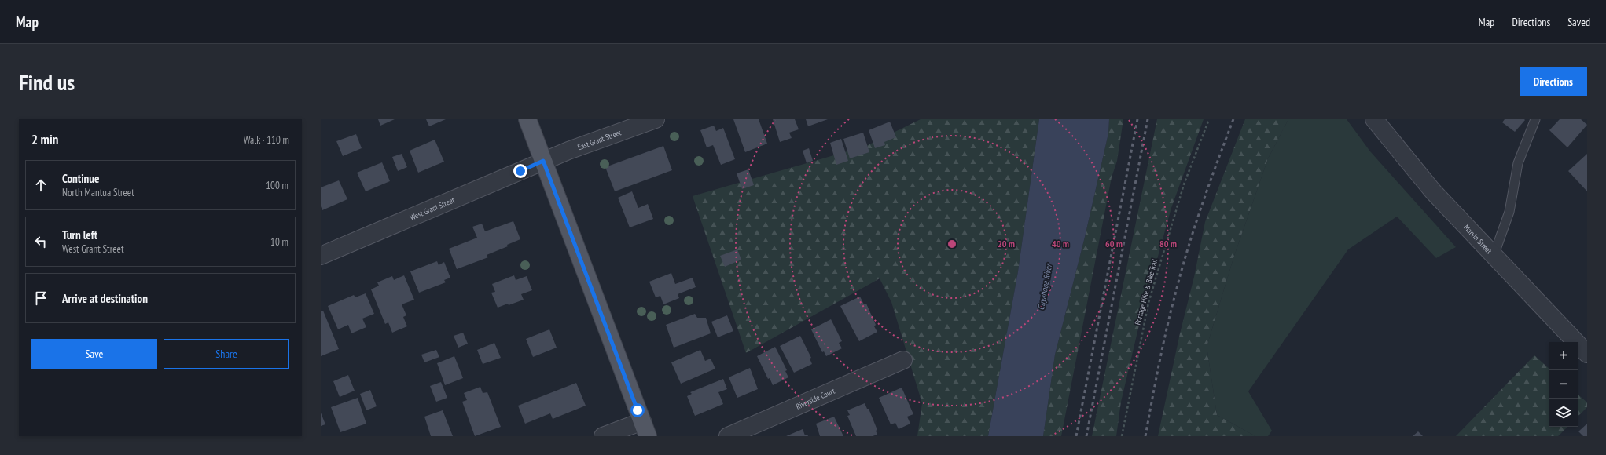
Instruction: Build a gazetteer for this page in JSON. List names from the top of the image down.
{
  "streets": {
    "street": [
      "East Grant Street",
      "West Grant Street",
      "Marvin Street",
      "Riverside Court"
    ],
    "path": ["Portage Hike & Bike Trail"]
  },
  "crossings": [
    ["East Grant Street", "West Grant Street"]
  ],
  "water": ["Cuyahoga River"],
  "page": {
    "header": "Map",
    "nav": ["Map", "Directions", "Saved"],
    "buttons": [
      "Directions",
      ["Save", "Share"]
    ],
    "title": "Find us",
    "heading": ["2 min", "Walk · 110 m"],
    "list": [
      ["Continue", "North Mantua Street", "100 m"],
      ["Turn left", "West Grant Street", "10 m"],
      "Arrive at destination"
    ],
    "map_buttons": ["+", "−"]
  },
  "rings": [
    "20 m",
    "40 m",
    "60 m",
    "80 m"
  ]
}
